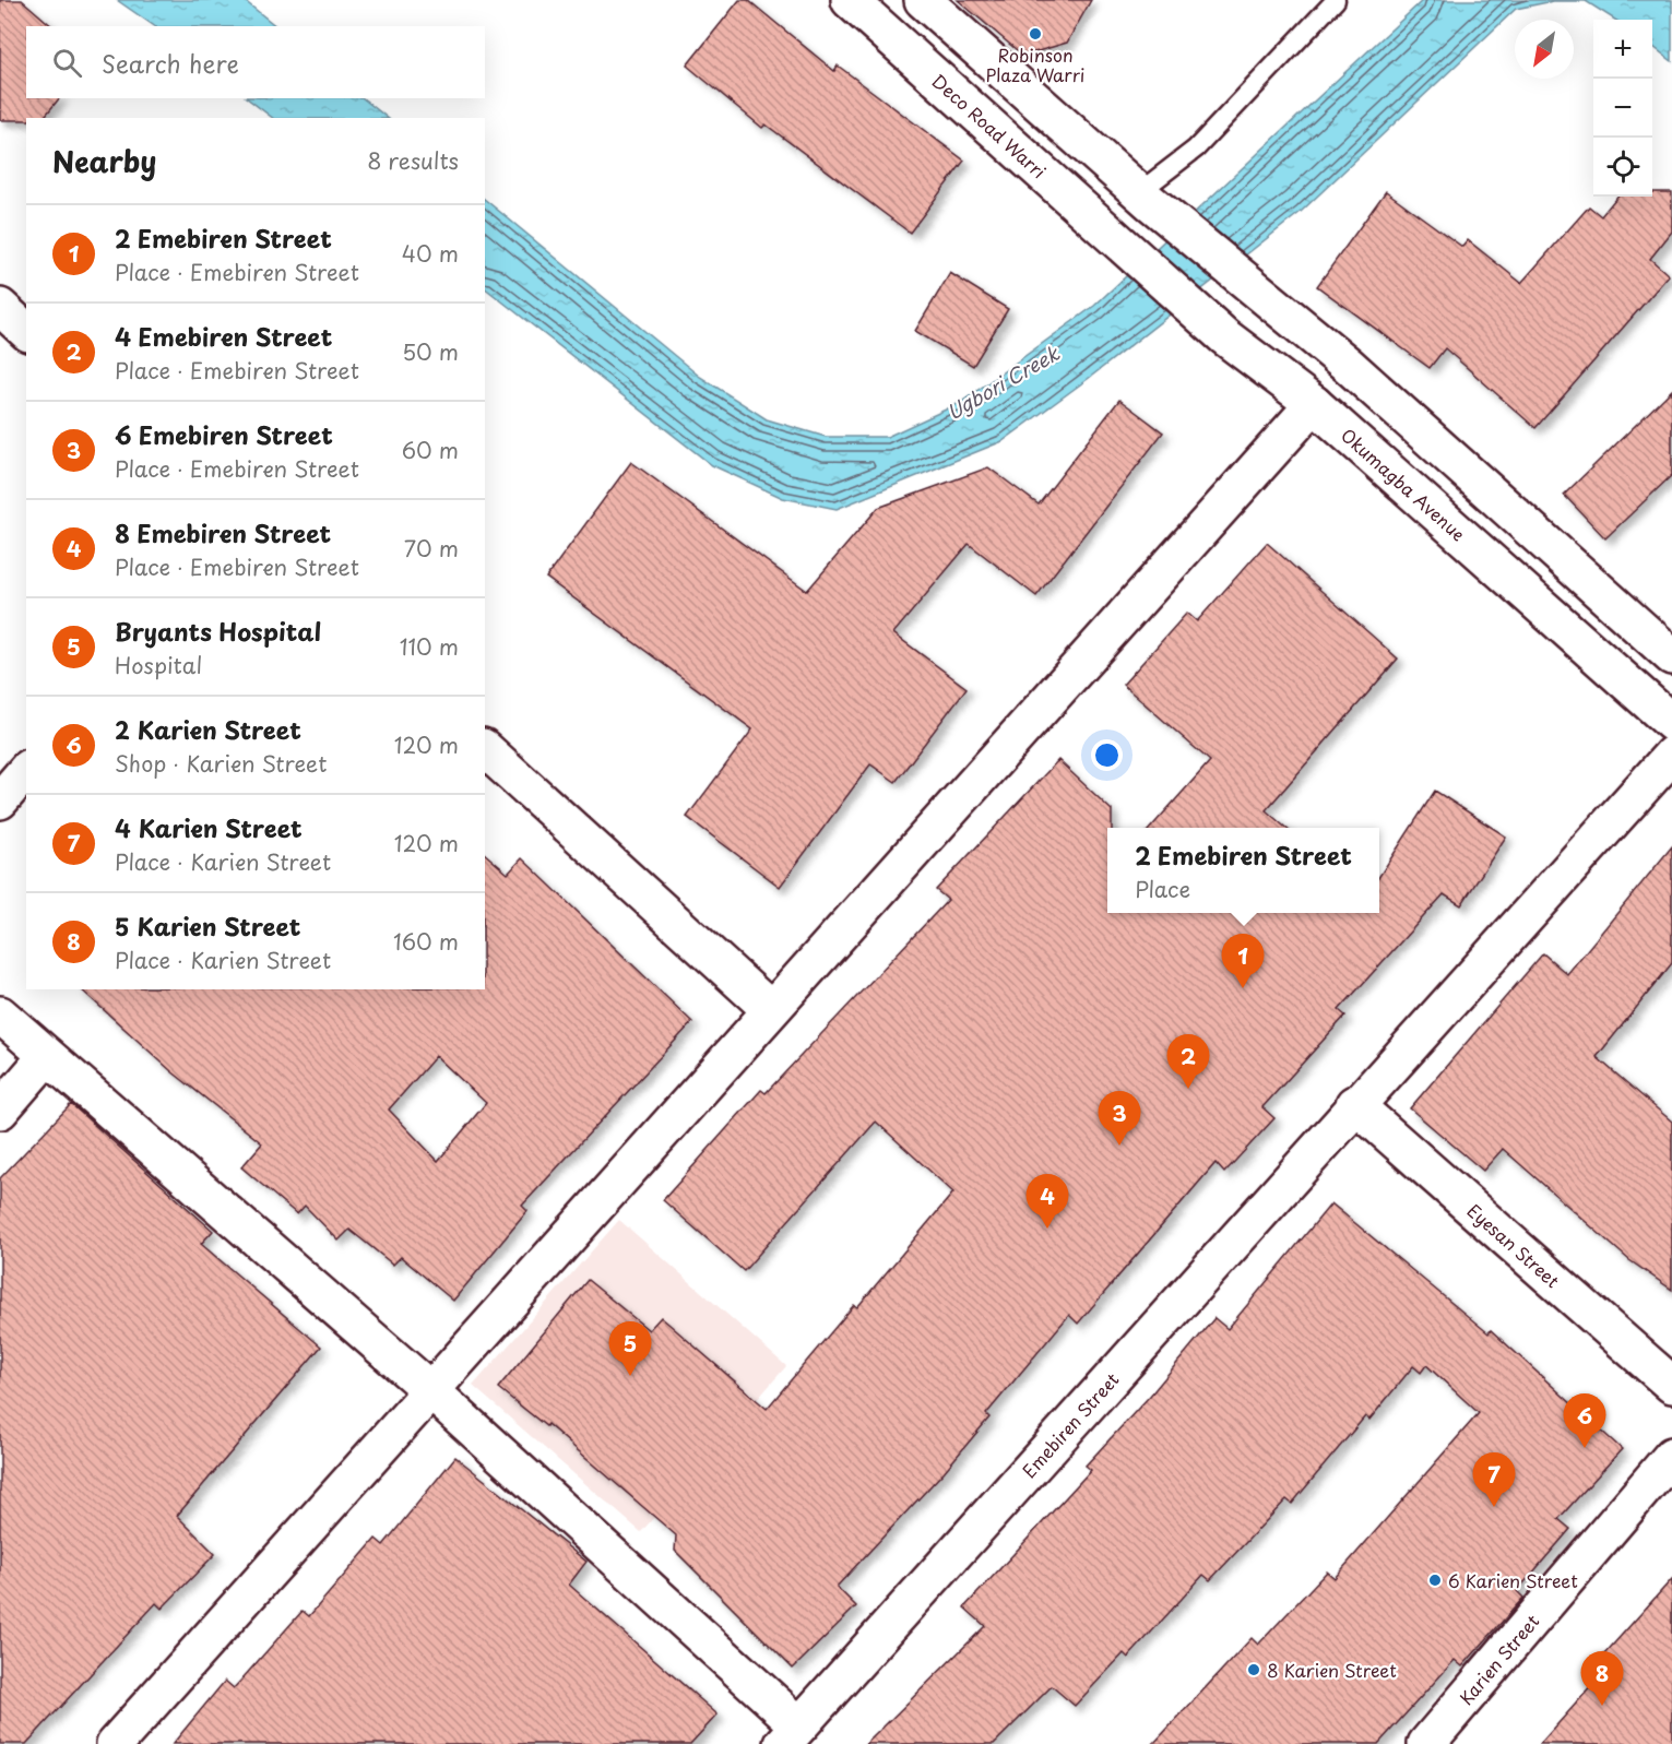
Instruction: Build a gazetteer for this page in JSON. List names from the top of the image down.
{
  "streets": {
    "street": [
      "Deco Road Warri",
      "Okumagba Avenue",
      "Eyesan Street",
      "Emebiren Street",
      "Karien Street"
    ]
  },
  "crossings": [
    ["Deco Road Warri", "Okumagba Avenue"],
    ["Eyesan Street", "Emebiren Street"]
  ],
  "water": ["Ugbori Creek"],
  "places": ["Robinson Plaza Warri", "6 Karien Street", "8 Karien Street"],
  "north": "bottom left",
  "page": {
    "map_buttons": ["+", "−"],
    "search": "Search here",
    "heading": ["Nearby", "8 results"],
    "list": [
      {
        "mark": "1",
        "name": "2 Emebiren Street",
        "note": "Place · Emebiren Street",
        "value": "40 m"
      },
      {
        "mark": "2",
        "name": "4 Emebiren Street",
        "note": "Place · Emebiren Street",
        "value": "50 m"
      },
      {
        "mark": "3",
        "name": "6 Emebiren Street",
        "note": "Place · Emebiren Street",
        "value": "60 m"
      },
      {
        "mark": "4",
        "name": "8 Emebiren Street",
        "note": "Place · Emebiren Street",
        "value": "70 m"
      },
      {
        "mark": "5",
        "name": "Bryants Hospital",
        "note": "Hospital",
        "value": "110 m"
      },
      {
        "mark": "6",
        "name": "2 Karien Street",
        "note": "Shop · Karien Street",
        "value": "120 m"
      },
      {
        "mark": "7",
        "name": "4 Karien Street",
        "note": "Place · Karien Street",
        "value": "120 m"
      },
      {
        "mark": "8",
        "name": "5 Karien Street",
        "note": "Place · Karien Street",
        "value": "160 m"
      }
    ],
    "popup": ["2 Emebiren Street", "Place"],
    "pins": [
      "1",
      "2",
      "3",
      "4",
      "5",
      "6",
      "7",
      "8"
    ]
  }
}
